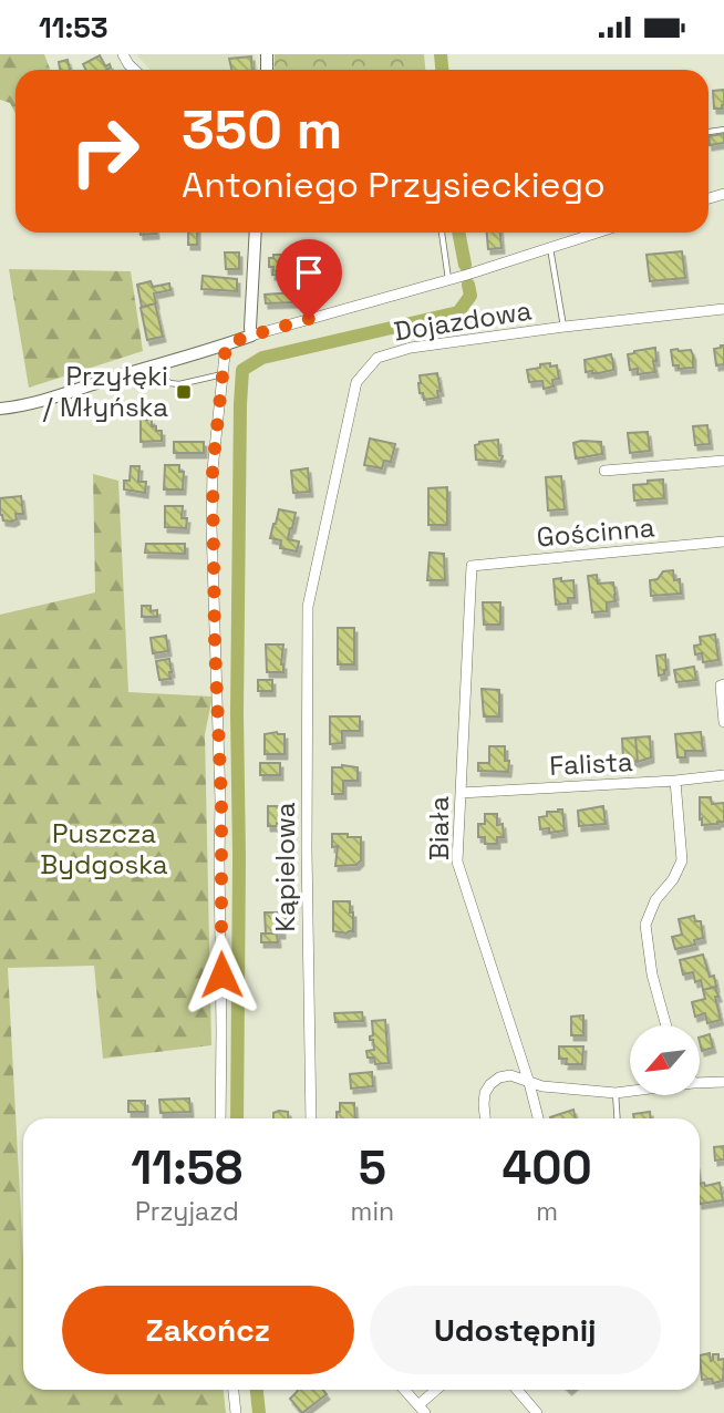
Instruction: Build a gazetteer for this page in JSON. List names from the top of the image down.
{
  "streets": {
    "street": [
      "Dojazdowa",
      "Gościnna",
      "Falista",
      "Biała",
      "Kąpielowa"
    ]
  },
  "crossings": [
    ["Dojazdowa", "Kąpielowa"],
    ["Gościnna", "Biała"],
    ["Falista", "Biała"]
  ],
  "parks": ["Puszcza Bydgoska"],
  "places": {
    "transit": ["Przyłęki / Młyńska"]
  },
  "north": "bottom left",
  "page": {
    "status": "11:53",
    "turn": ["350 m", "Antoniego Przysieckiego"],
    "eta": [
      "11:58",
      "Przyjazd",
      "5",
      "min",
      "400",
      "m"
    ],
    "buttons": ["Zakończ", "Udostępnij"]
  }
}
